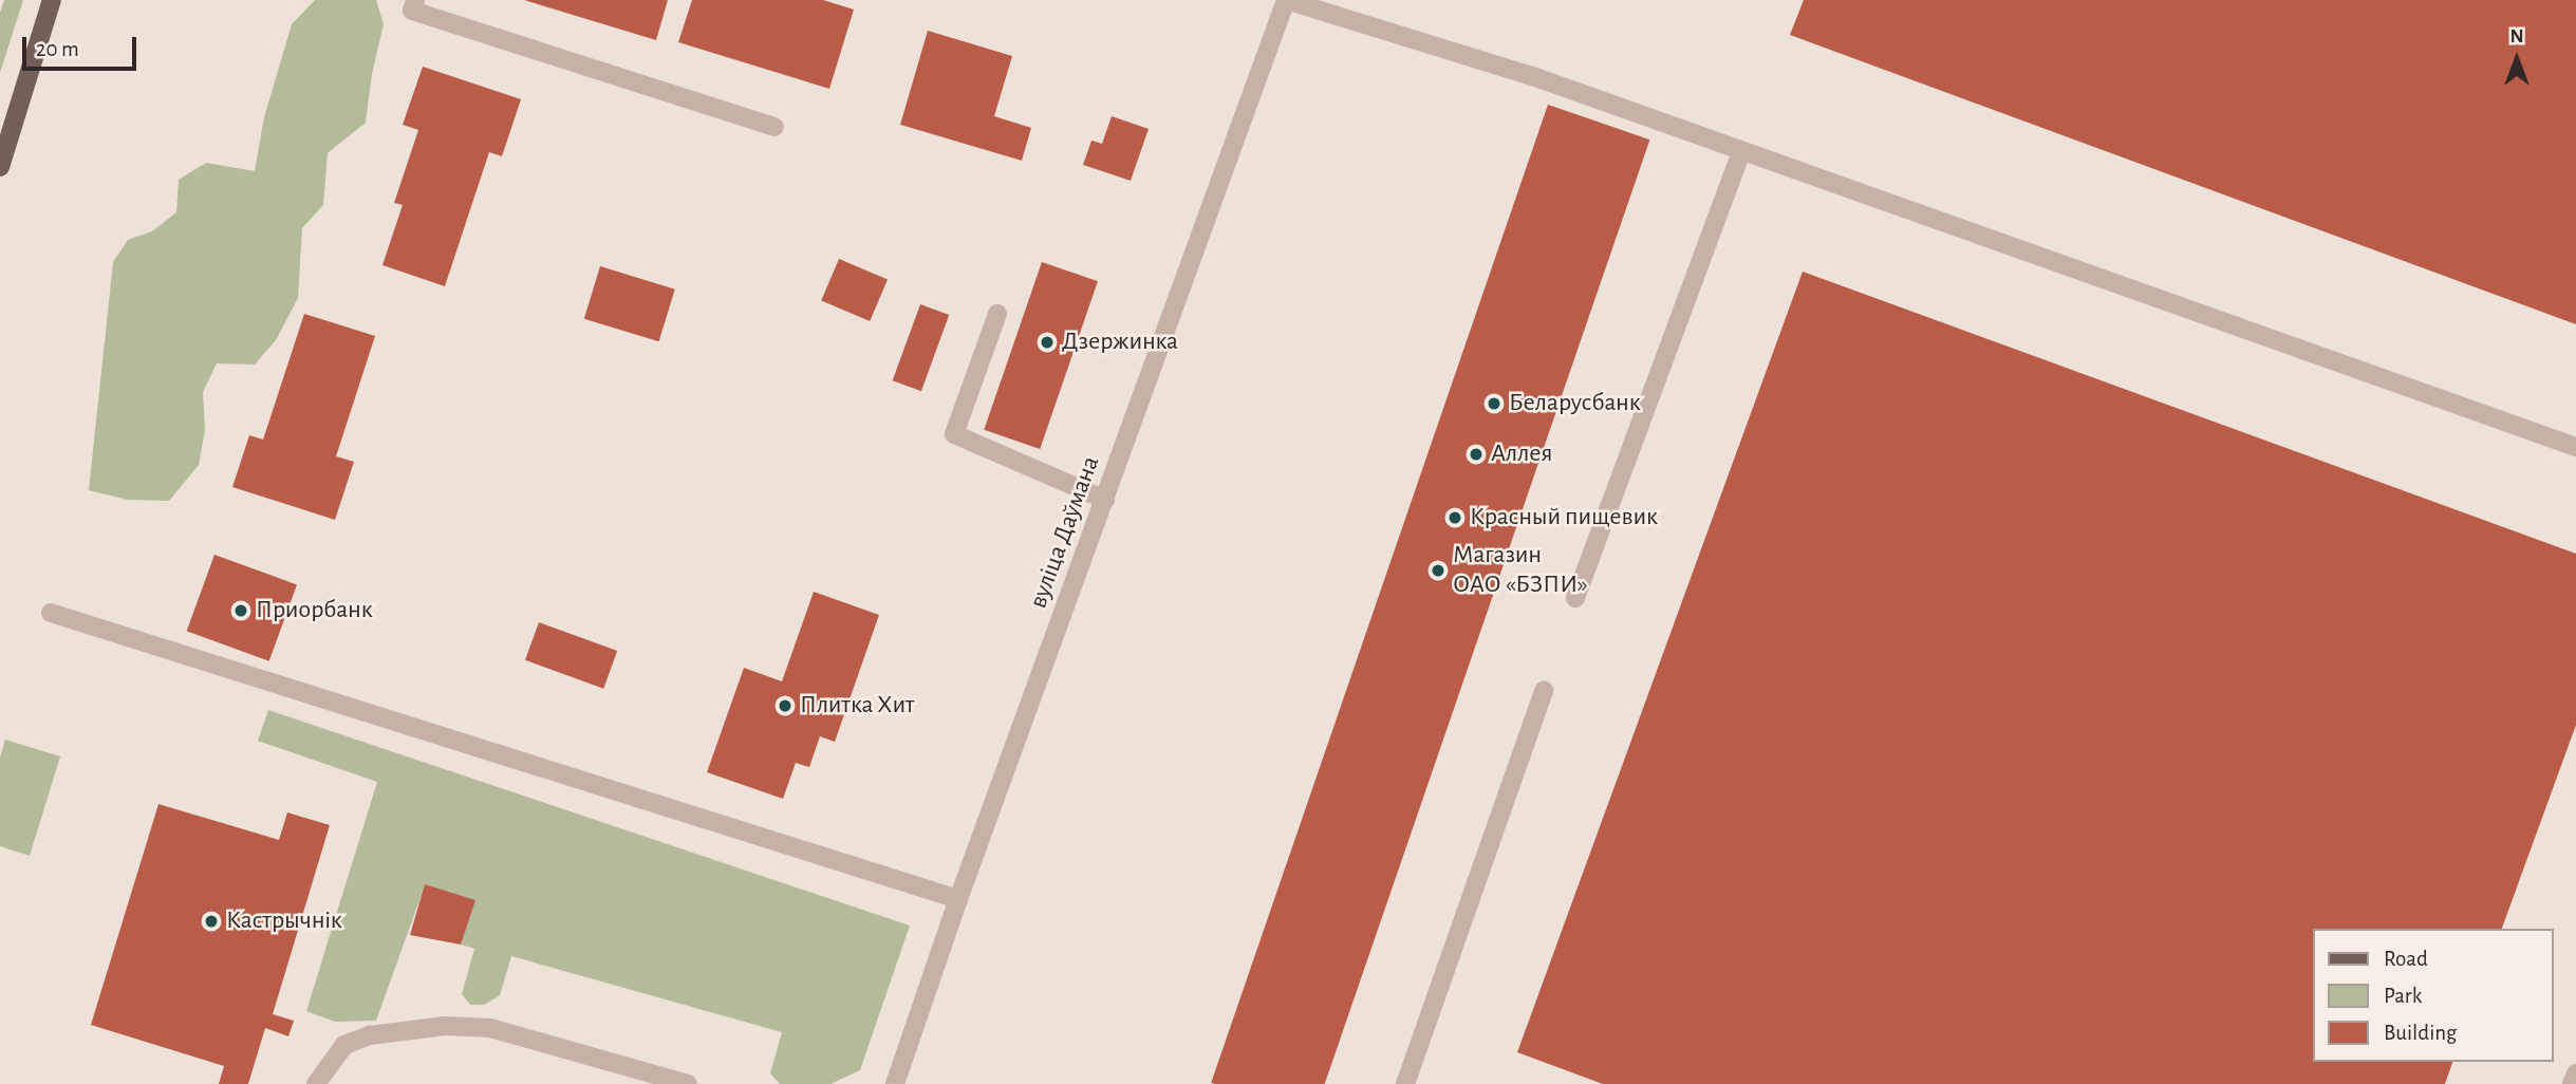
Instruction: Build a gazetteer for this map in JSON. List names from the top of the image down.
{
  "streets": {
    "street": ["вуліца Даўмана"]
  },
  "places": [
    "Дзержинка",
    "Беларусбанк",
    "Аллея",
    "Красный пищевик",
    "Магазин ОАО «БЗПИ»",
    "Приорбанк",
    "Плитка Хит",
    "Кастрычнік"
  ],
  "legend": ["Road", "Park", "Building"],
  "scale_bar": "20 m",
  "north": "top"
}
